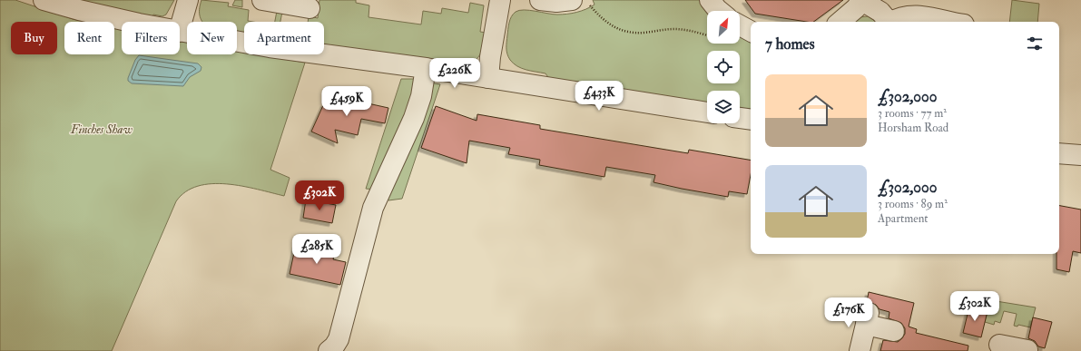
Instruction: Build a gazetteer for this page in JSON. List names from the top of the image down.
{
  "parks": ["Finches Shaw"],
  "north": "top right",
  "page": {
    "chip": [
      "Buy",
      "Rent",
      "Filters",
      "New",
      "Apartment"
    ],
    "heading": "7 homes",
    "price": [
      "£226K",
      "£433K",
      "£459K",
      "£302K",
      "£285K",
      "£302K",
      "£176K"
    ],
    "list": [
      {
        "name": "£302,000",
        "note": "3 rooms · 77 m² · Horsham Road"
      },
      {
        "name": "£302,000",
        "note": "3 rooms · 89 m² · Apartment"
      }
    ]
  }
}
